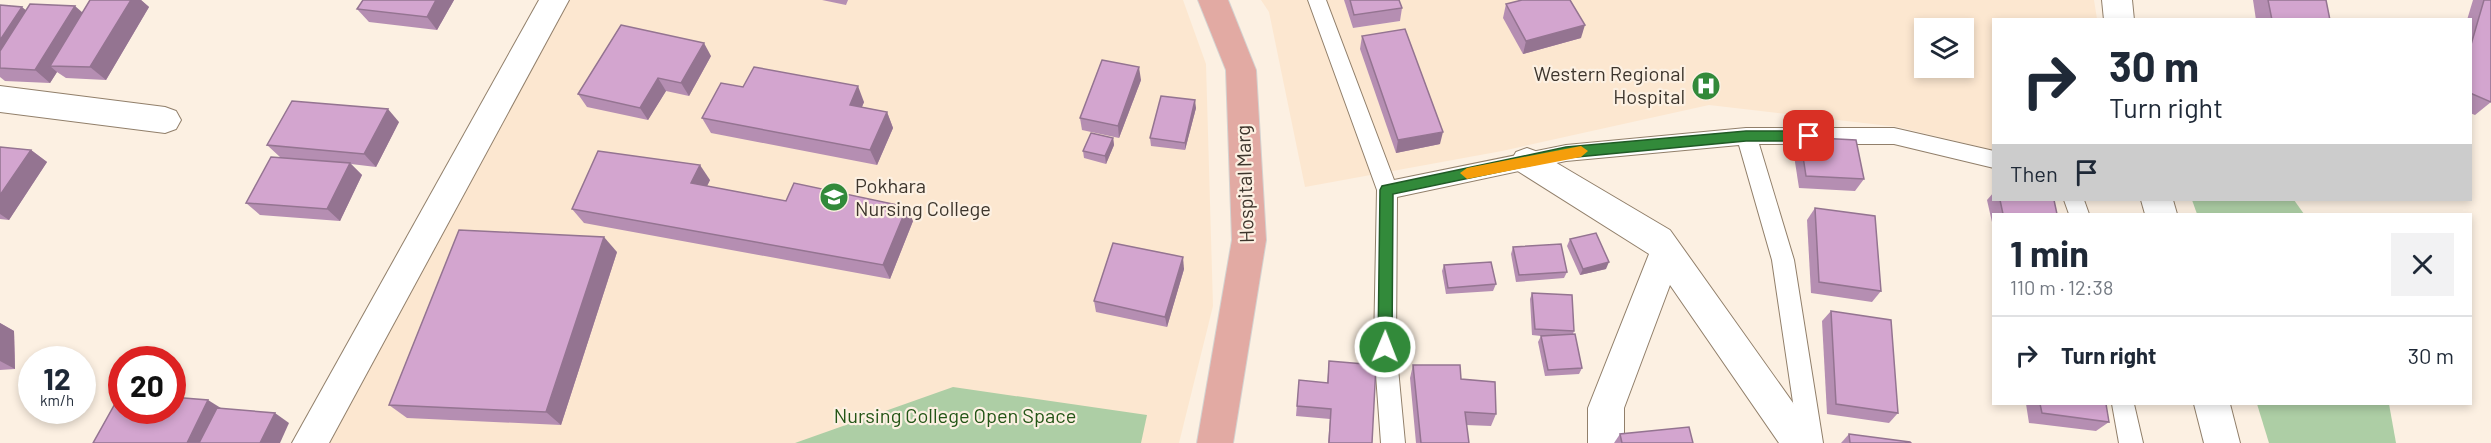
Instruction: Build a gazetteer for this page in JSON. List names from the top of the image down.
{
  "streets": {
    "main road": ["Hospital Marg"]
  },
  "parks": ["Nursing College Open Space"],
  "places": {
    "hospital": ["Western Regional Hospital"],
    "school or university": ["Pokhara Nursing College"]
  },
  "page": {
    "turn": ["30 m", "Turn right"],
    "then": "Then",
    "heading": ["1 min", "110 m · 12:38"],
    "list": [
      {
        "name": "Turn right",
        "value": "30 m"
      }
    ],
    "speed": "12 km/h",
    "limit": "20"
  }
}
